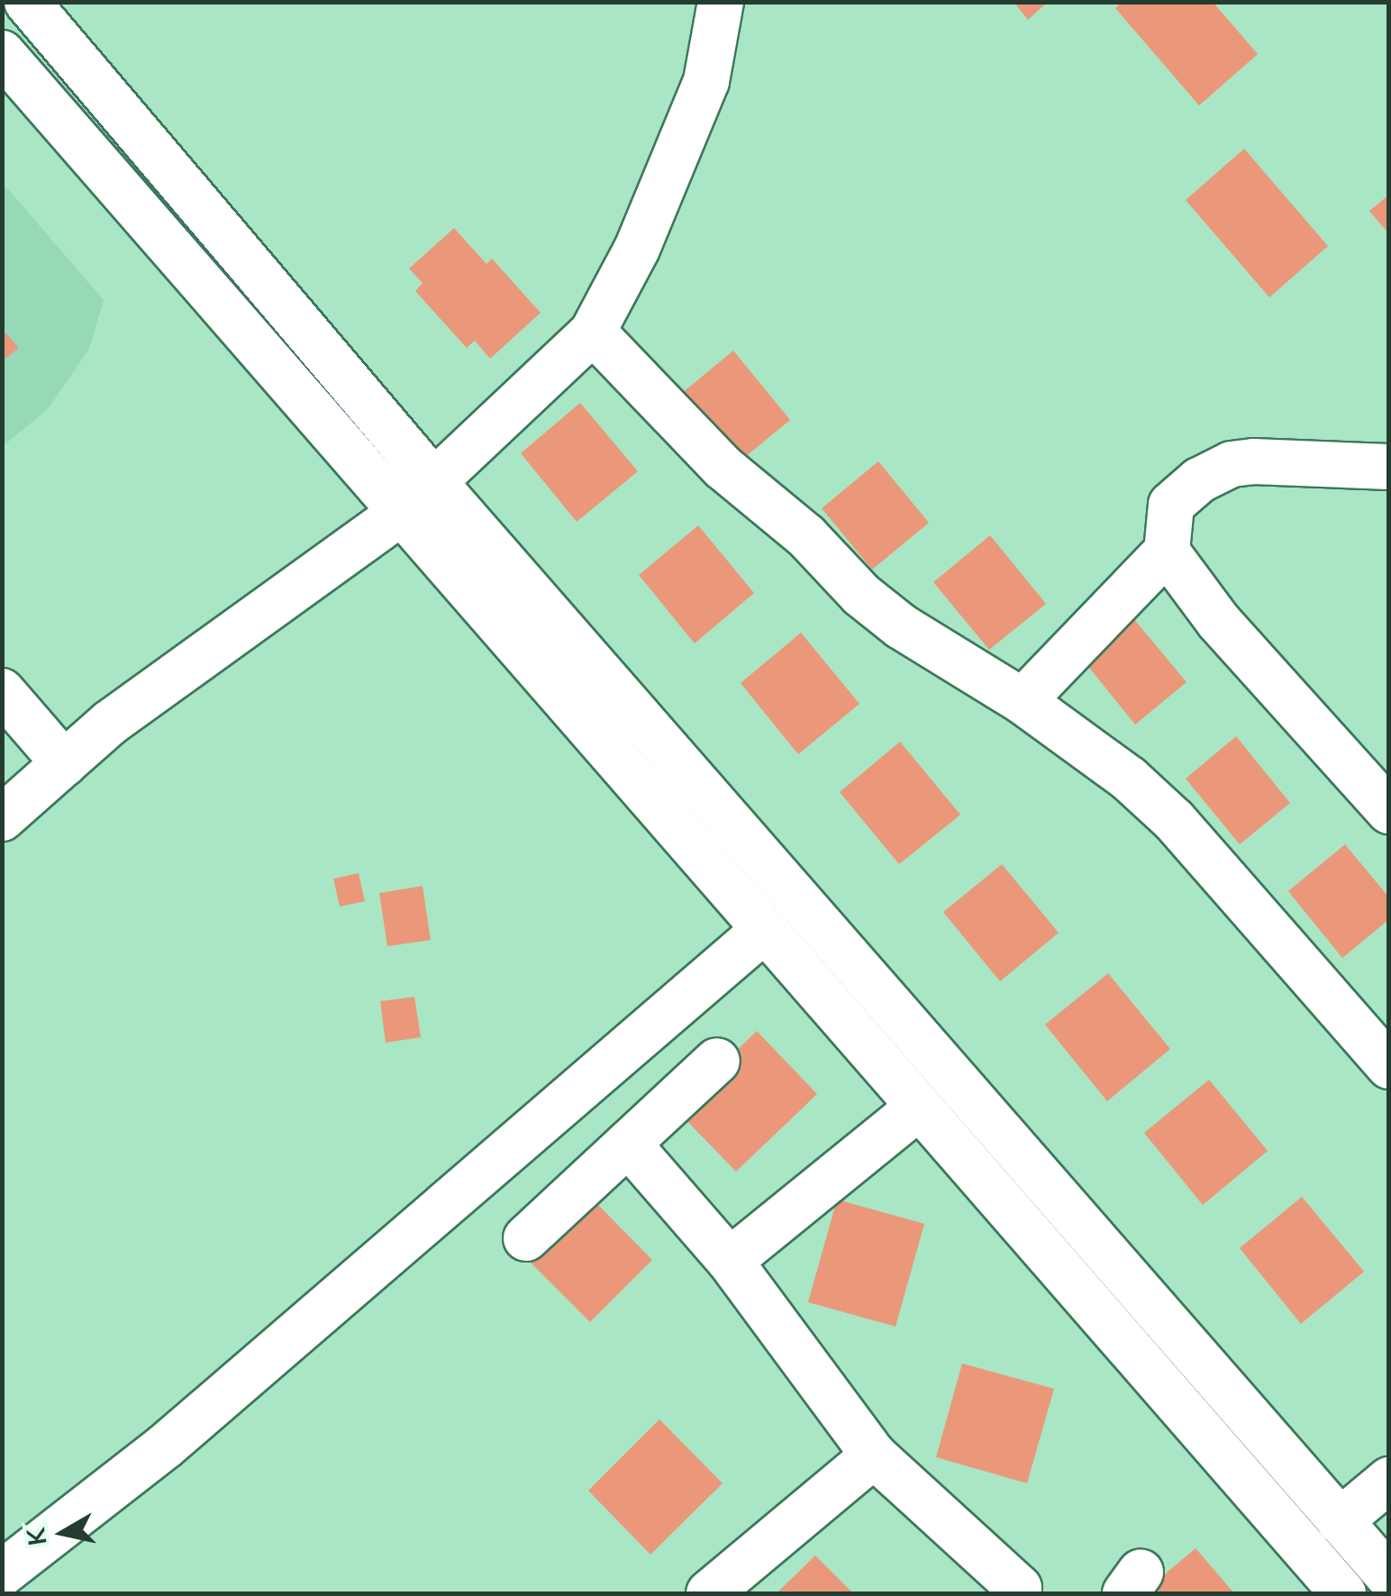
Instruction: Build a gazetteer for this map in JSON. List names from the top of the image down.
{
  "north": "left"
}
